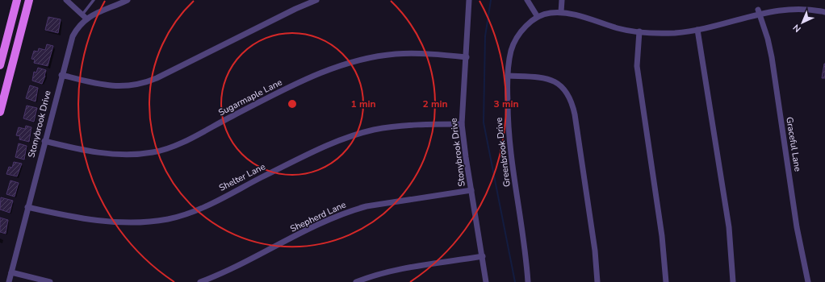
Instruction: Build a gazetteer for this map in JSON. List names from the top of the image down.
{
  "streets": {
    "street": [
      "Sugarmaple Lane",
      "Stonybrook Drive",
      "Graceful Lane",
      "Greenbrook Drive",
      "Shelter Lane",
      "Shepherd Lane"
    ]
  },
  "crossings": [
    ["Sugarmaple Lane", "Stonybrook Drive"],
    ["Stonybrook Drive", "Shelter Lane"],
    ["Stonybrook Drive", "Shepherd Lane"],
    ["Graceful Lane", "Greenbrook Drive"]
  ],
  "north": "bottom left",
  "rings": ["1 min", "2 min", "3 min"]
}
